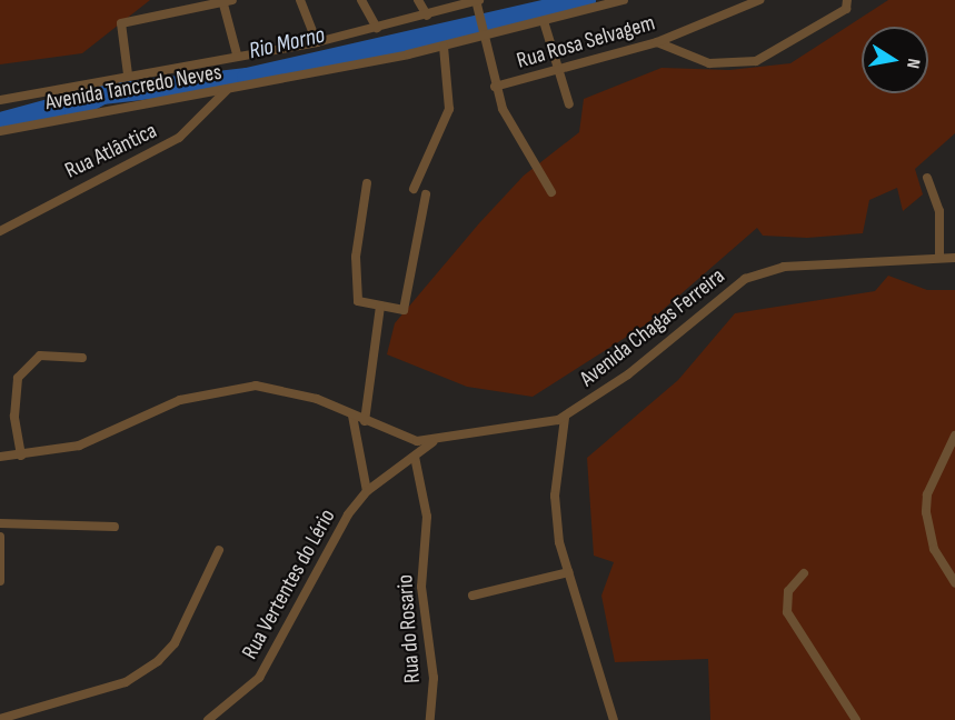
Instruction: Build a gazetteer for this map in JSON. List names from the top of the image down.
{
  "streets": {
    "street": [
      "Rua Rosa Selvagem",
      "Avenida Tancredo Neves",
      "Rua Atlântica",
      "Avenida Chagas Ferreira",
      "Rua Vertentes do Lério",
      "Rua do Rosario"
    ]
  },
  "crossings": [
    ["Avenida Tancredo Neves", "Rua Atlântica"],
    ["Avenida Chagas Ferreira", "Rua Vertentes do Lério"],
    ["Rua Vertentes do Lério", "Rua do Rosario"]
  ],
  "water": ["Rio Morno"],
  "north": "right"
}
